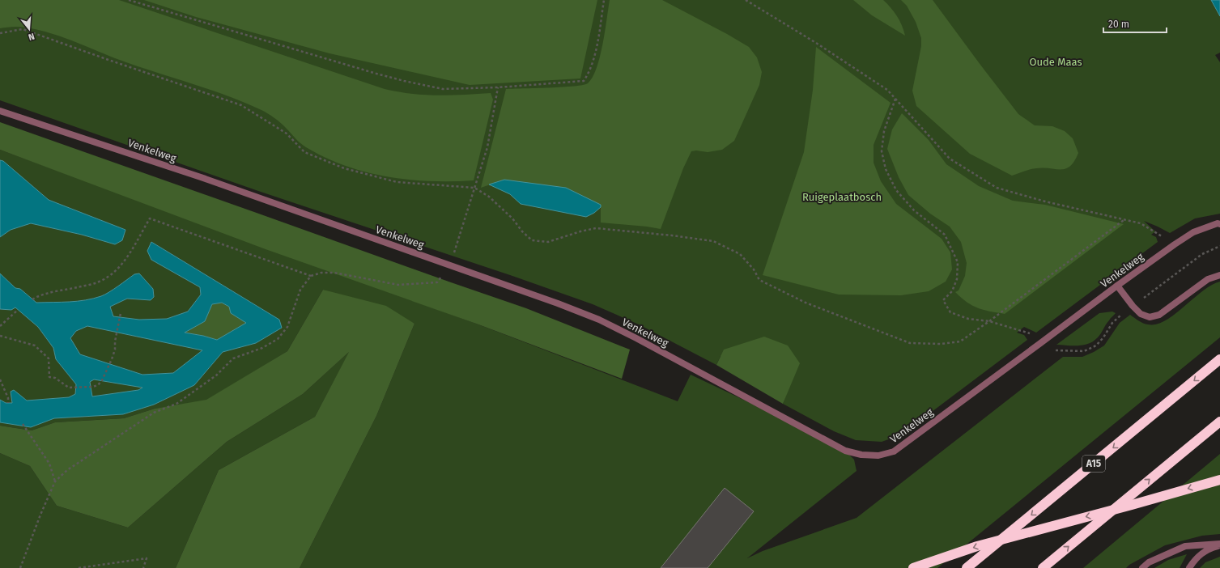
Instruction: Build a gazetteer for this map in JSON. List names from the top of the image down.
{
  "streets": {
    "highway": ["A15"],
    "street": ["Venkelweg"]
  },
  "parks": ["Oude Maas", "Ruigeplaatbosch"],
  "scale_bar": "20 m",
  "north": "bottom"
}
